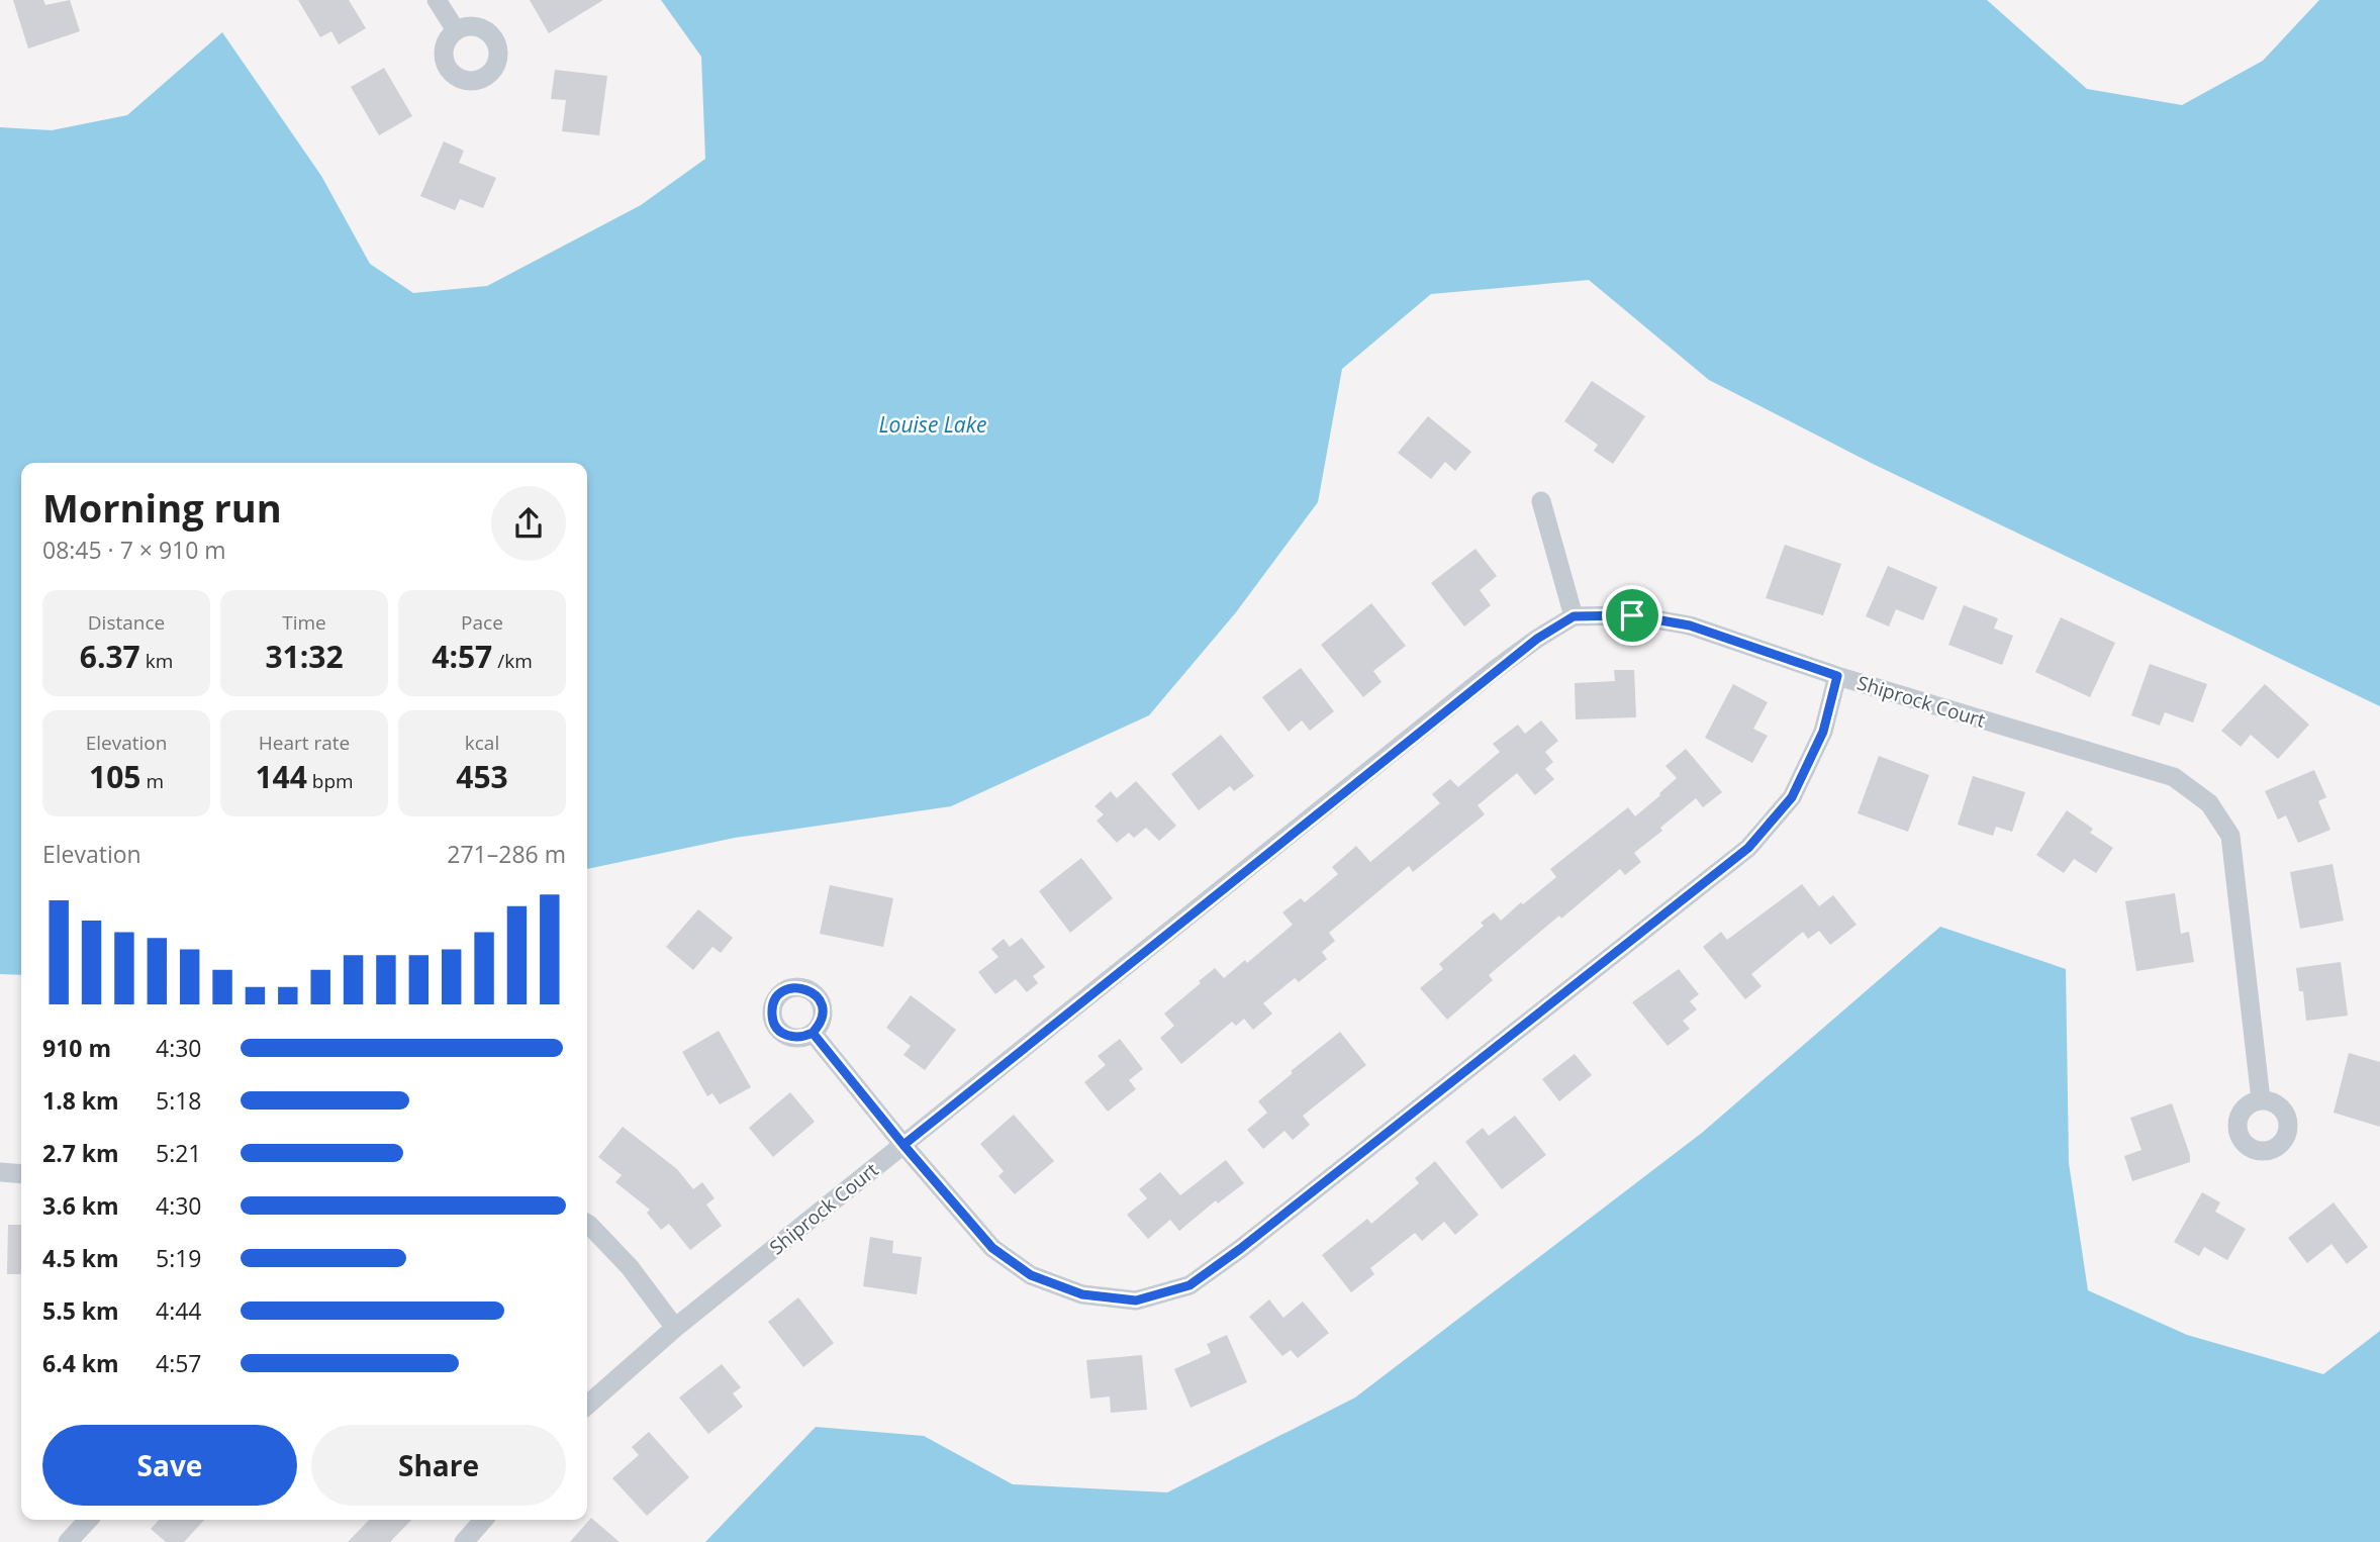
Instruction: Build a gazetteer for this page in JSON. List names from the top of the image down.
{
  "streets": {
    "street": ["Shiprock Court"]
  },
  "water": ["Louise Lake"],
  "page": {
    "heading": ["Morning run", "08:45 · 7 × 910 m"],
    "stats": [
      ["Distance", "6.37 km"],
      ["Time", "31:32"],
      ["Pace", "4:57 /km"],
      ["Elevation", "105 m"],
      ["Heart rate", "144 bpm"],
      ["kcal", "453"]
    ],
    "chart": ["Elevation", "271–286 m"],
    "list": [
      {
        "name": "910 m",
        "note": "4:30"
      },
      {
        "name": "1.8 km",
        "note": "5:18"
      },
      {
        "name": "2.7 km",
        "note": "5:21"
      },
      {
        "name": "3.6 km",
        "note": "4:30"
      },
      {
        "name": "4.5 km",
        "note": "5:19"
      },
      {
        "name": "5.5 km",
        "note": "4:44"
      },
      {
        "name": "6.4 km",
        "note": "4:57"
      }
    ],
    "buttons": ["Save", "Share"]
  }
}
